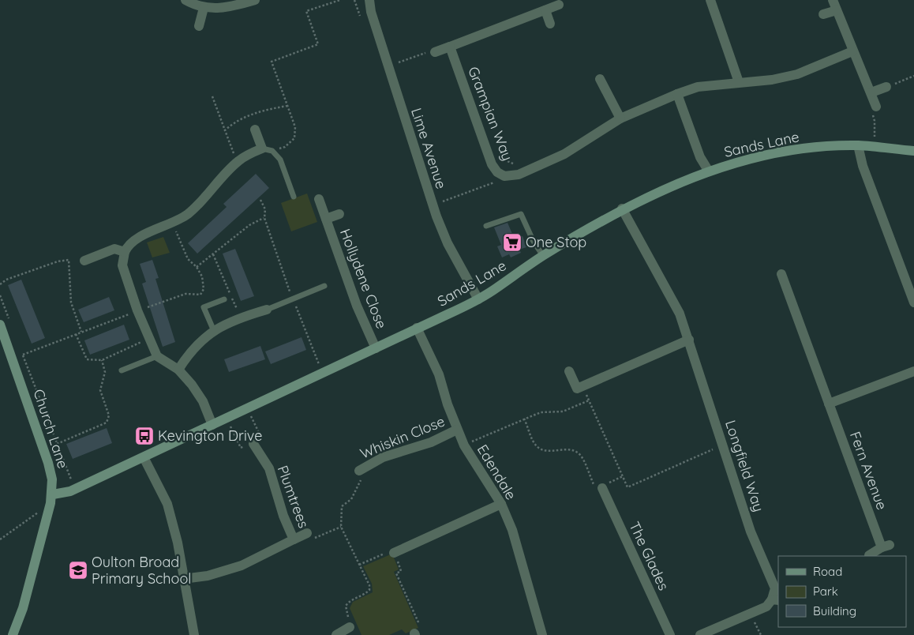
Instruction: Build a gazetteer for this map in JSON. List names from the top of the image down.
{
  "streets": {
    "street": [
      "Grampian Way",
      "Sands Lane",
      "Lime Avenue",
      "Hollydene Close",
      "Church Lane",
      "Whiskin Close",
      "Longfield Way",
      "Fern Avenue",
      "Edendale",
      "Plumtrees",
      "The Glades"
    ]
  },
  "crossings": [
    ["Sands Lane", "Lime Avenue"],
    ["Sands Lane", "Hollydene Close"],
    ["Sands Lane", "Church Lane"],
    ["Sands Lane", "Longfield Way"],
    ["Sands Lane", "Edendale"],
    ["Whiskin Close", "Edendale"]
  ],
  "places": {
    "supermarket": ["One Stop"],
    "bus stop": ["Kevington Drive"],
    "school or university": ["Oulton Broad Primary School"]
  },
  "legend": ["Road", "Park", "Building"]
}
